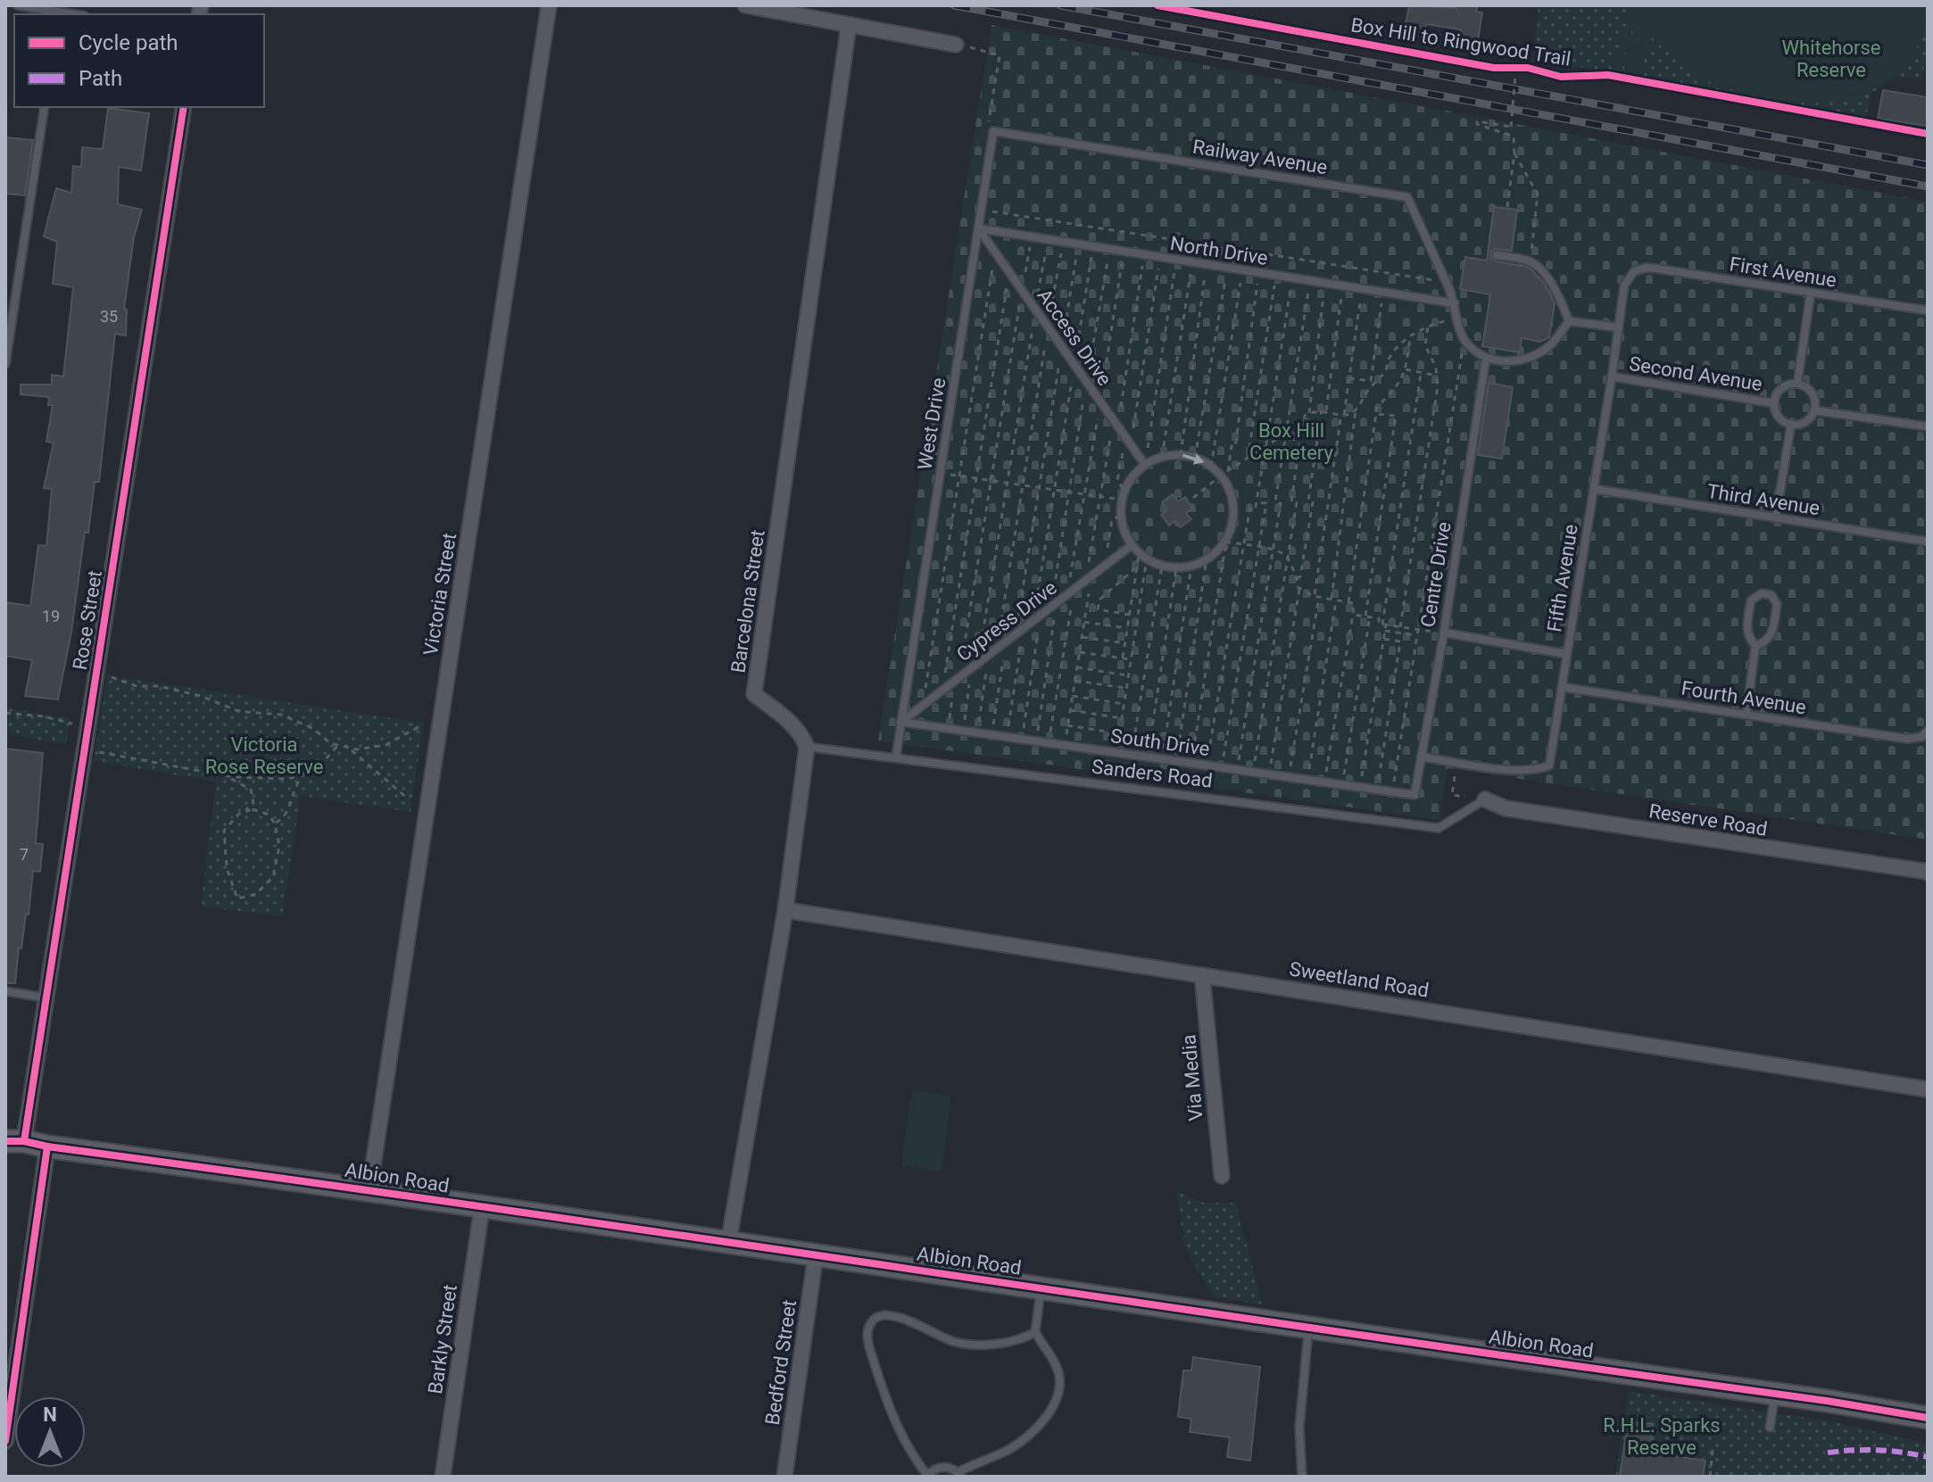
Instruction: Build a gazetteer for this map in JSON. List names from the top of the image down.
{
  "streets": {
    "street": [
      "Victoria Street",
      "Barcelona Street",
      "Rose Street",
      "Reserve Road",
      "Sweetland Road",
      "Via Media",
      "Albion Road",
      "Barkly Street",
      "Bedford Street"
    ],
    "lane": [
      "Railway Avenue",
      "North Drive",
      "First Avenue",
      "Access Drive",
      "Second Avenue",
      "West Drive",
      "Third Avenue",
      "Centre Drive",
      "Fifth Avenue",
      "Cypress Drive",
      "Fourth Avenue",
      "South Drive",
      "Sanders Road"
    ],
    "cycle path": ["Box Hill to Ringwood Trail"]
  },
  "crossings": [
    ["Railway Avenue", "North Drive"],
    ["Railway Avenue", "West Drive"],
    ["North Drive", "Access Drive"],
    ["North Drive", "West Drive"],
    ["First Avenue", "Fifth Avenue"],
    ["Access Drive", "West Drive"],
    ["Access Drive", "Cypress Drive"],
    ["Second Avenue", "Fifth Avenue"],
    ["West Drive", "Cypress Drive"],
    ["West Drive", "South Drive"],
    ["West Drive", "Sanders Road"],
    ["Third Avenue", "Fifth Avenue"],
    ["Centre Drive", "Fifth Avenue"],
    ["Centre Drive", "South Drive"],
    ["Fifth Avenue", "Fourth Avenue"],
    ["Victoria Street", "Albion Road"],
    ["Barcelona Street", "Sanders Road"],
    ["Rose Street", "Albion Road"],
    ["Cypress Drive", "South Drive"],
    ["Sanders Road", "Reserve Road"],
    ["Sweetland Road", "Via Media"],
    ["Albion Road", "Barkly Street"],
    ["Albion Road", "Bedford Street"]
  ],
  "parks": [
    "Whitehorse Reserve",
    "Box Hill Cemetery",
    "Victoria Rose Reserve",
    "R.H.L. Sparks Reserve"
  ],
  "house_numbers": ["35", "19", "7"],
  "legend": ["Cycle path", "Path"],
  "north": "top"
}
